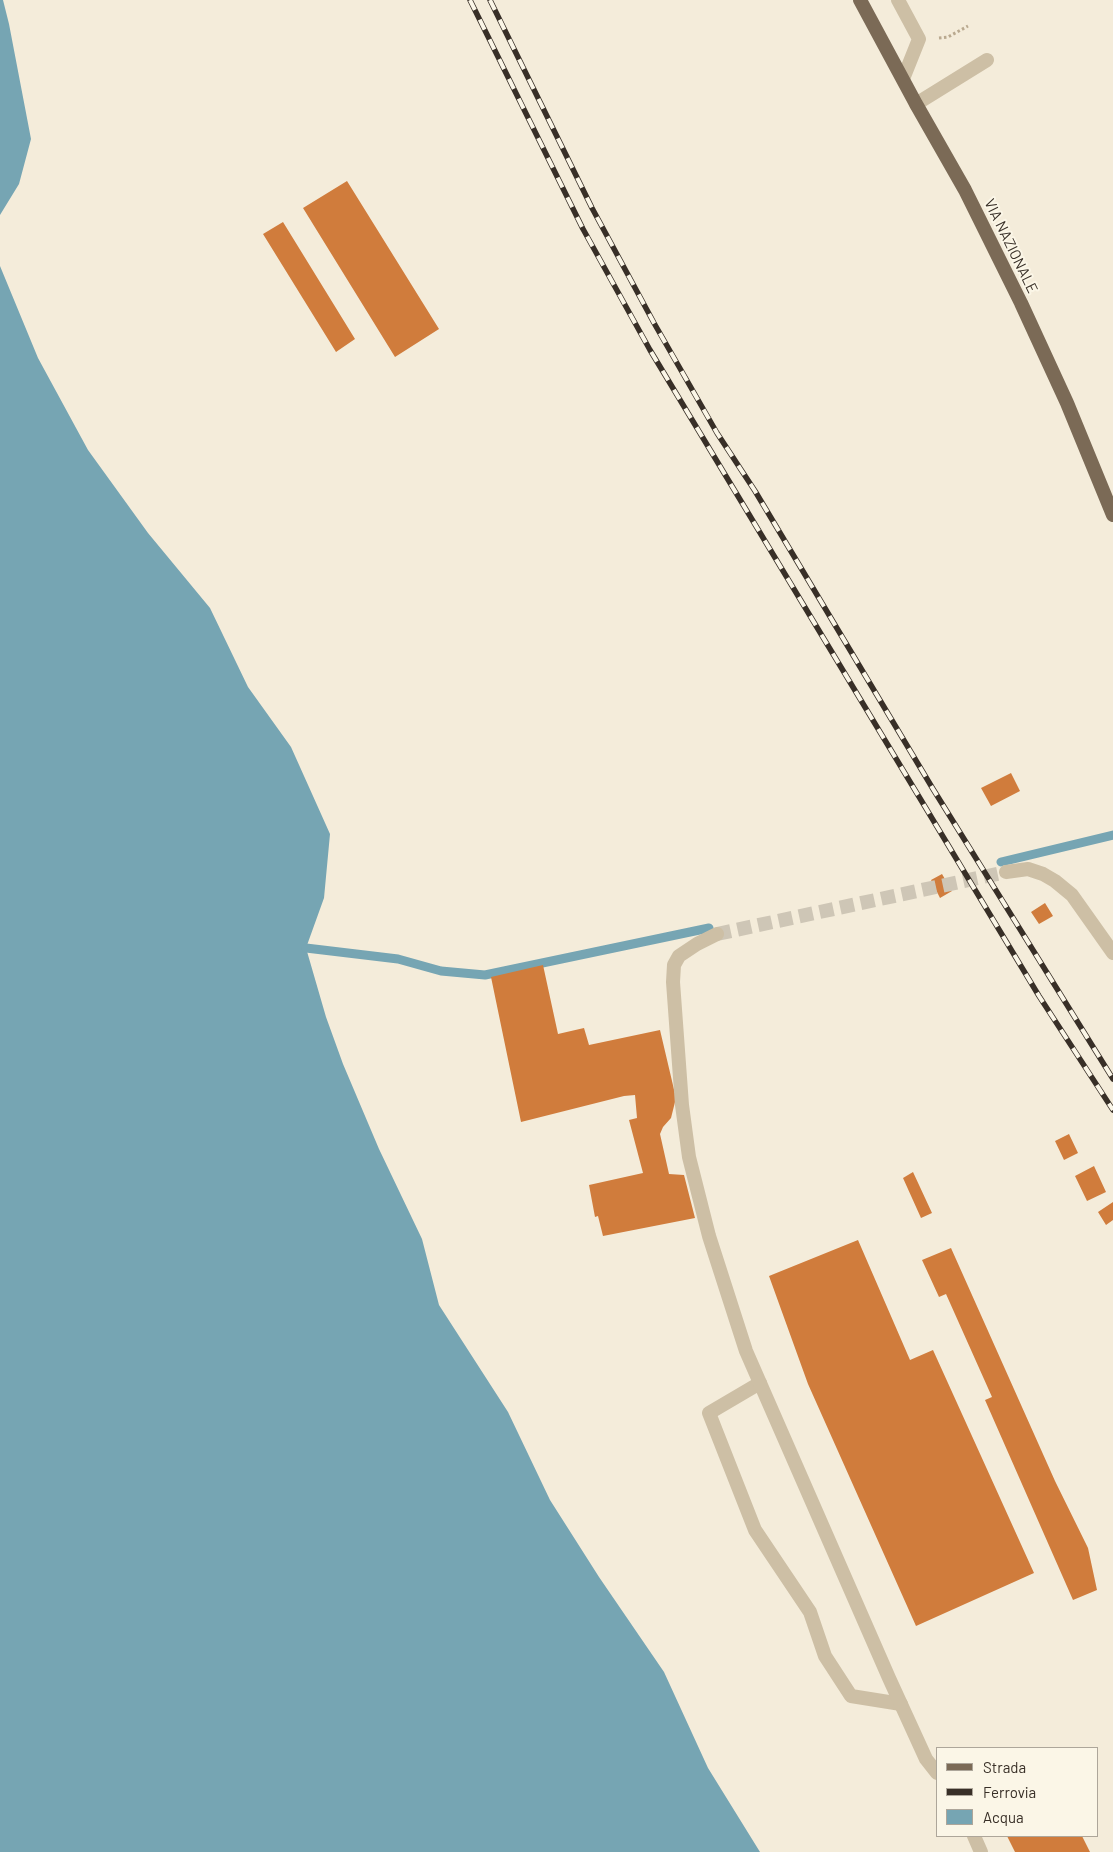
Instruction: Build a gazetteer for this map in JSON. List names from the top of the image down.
{
  "streets": {
    "main road": ["VIA NAZIONALE"]
  },
  "legend": ["Strada", "Ferrovia", "Acqua"]
}
